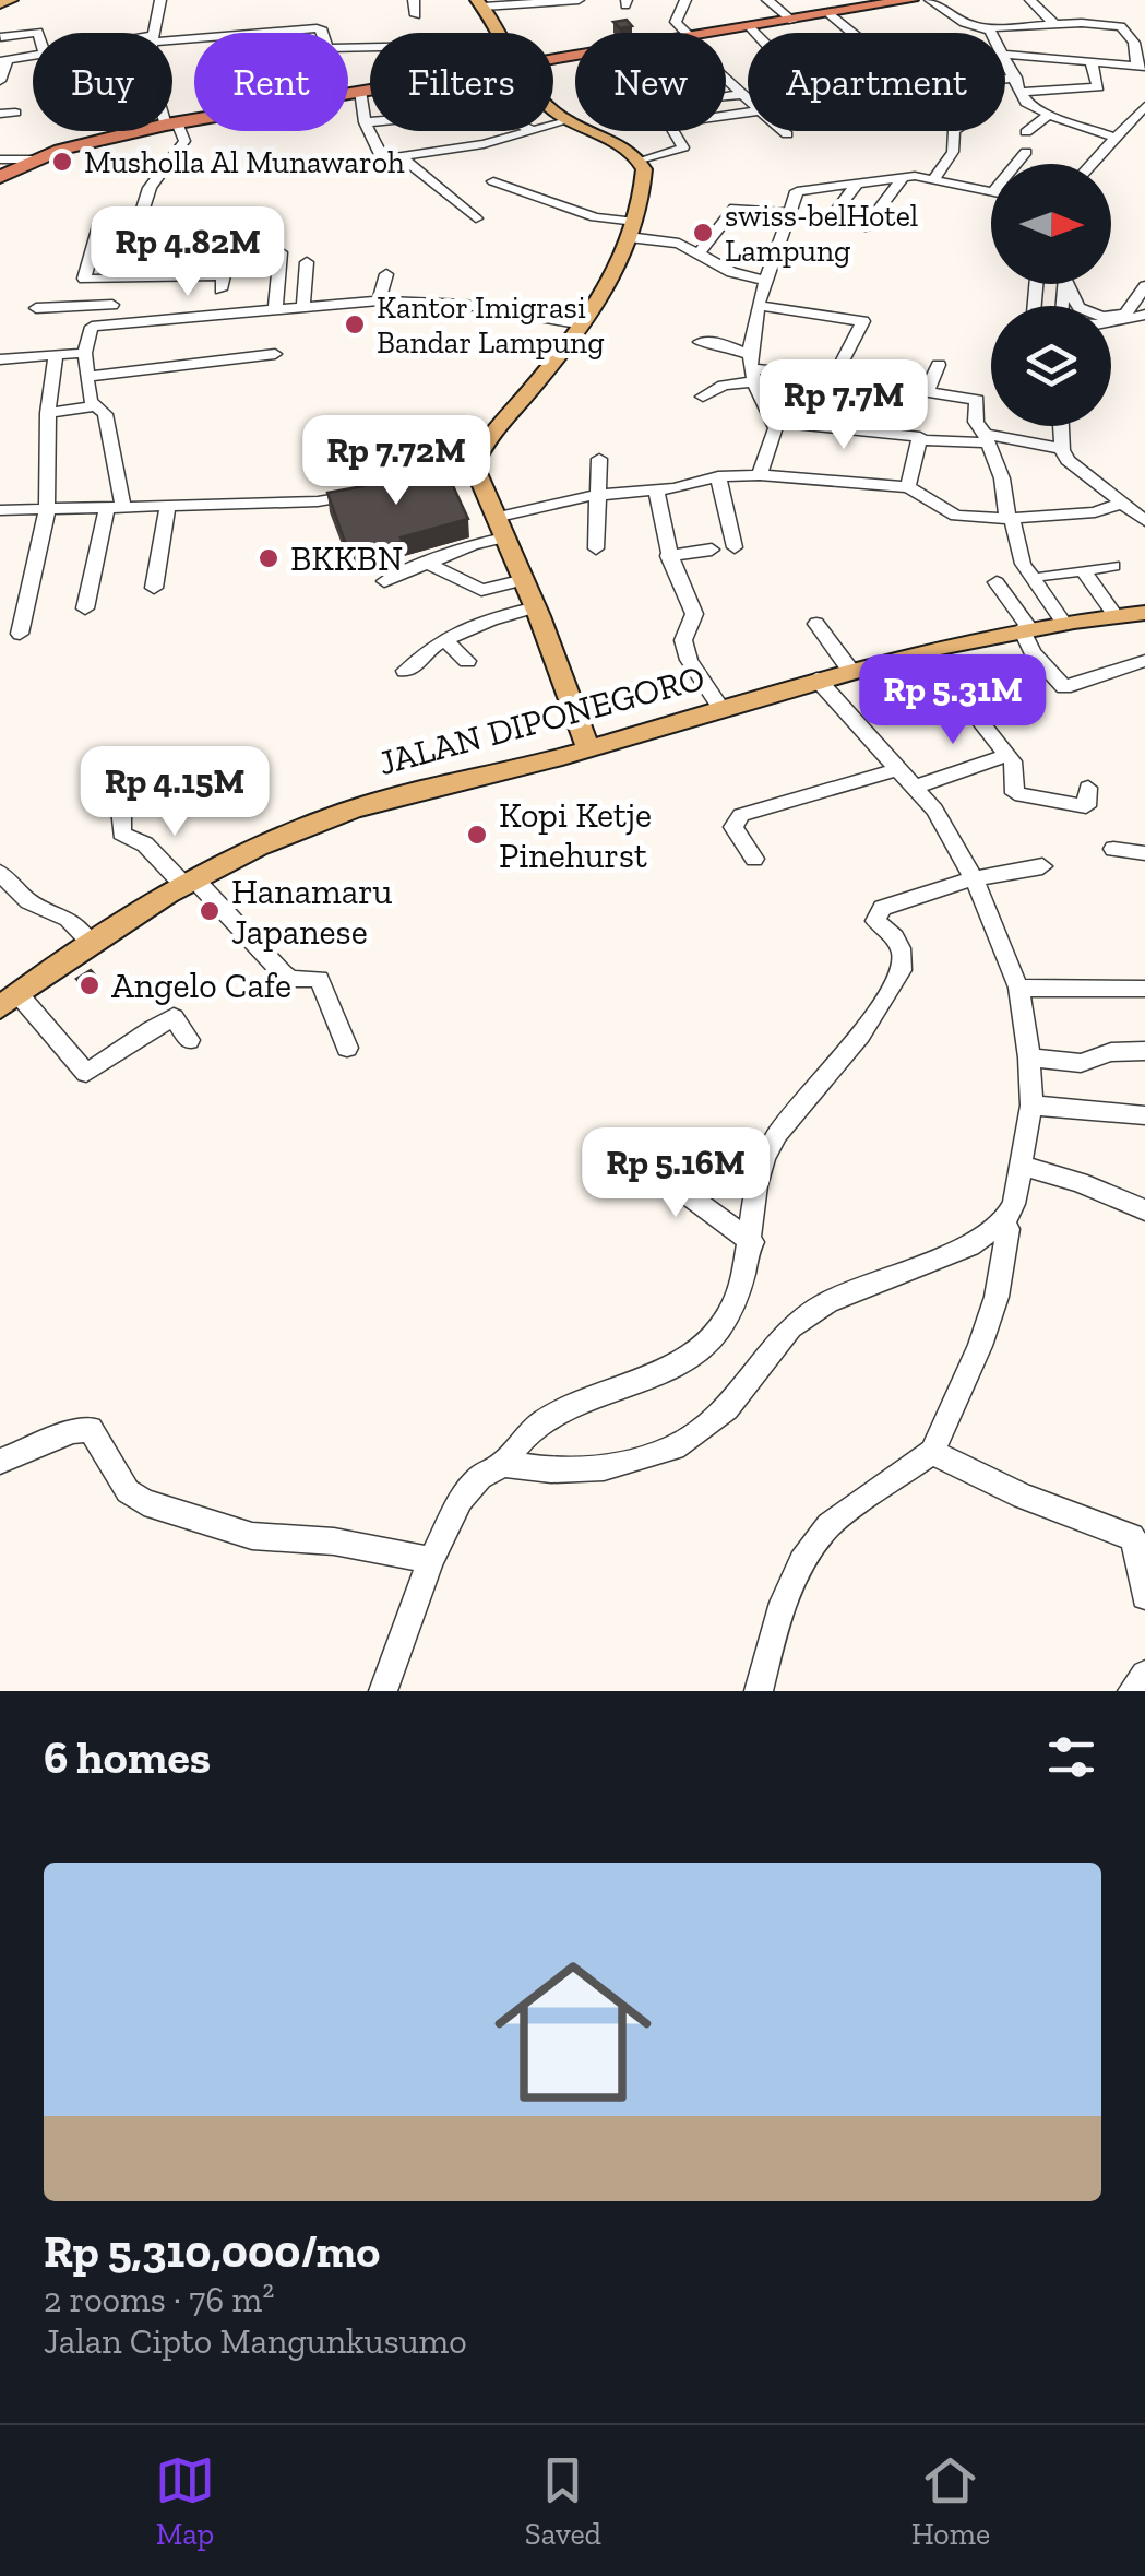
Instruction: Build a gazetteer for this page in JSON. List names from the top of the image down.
{
  "streets": {
    "main road": ["JALAN DIPONEGORO"]
  },
  "places": [
    "Musholla Al Munawaroh",
    "swiss-belHotel Lampung",
    "Kantor Imigrasi Bandar Lampung",
    "BKKBN",
    "Kopi Ketje Pinehurst",
    "Hanamaru Japanese",
    "Angelo Cafe"
  ],
  "north": "right",
  "page": {
    "chip": [
      "Buy",
      "Rent",
      "Filters",
      "New",
      "Apartment"
    ],
    "price": [
      "Rp 4.82M",
      "Rp 7.7M",
      "Rp 7.72M",
      "Rp 5.31M",
      "Rp 4.15M",
      "Rp 5.16M"
    ],
    "heading": "6 homes",
    "list": [
      {
        "name": "Rp 5,310,000/mo",
        "note": "2 rooms · 76 m² · Jalan Cipto Mangunkusumo"
      }
    ],
    "tabs": ["Map", "Saved", "Home"]
  }
}
